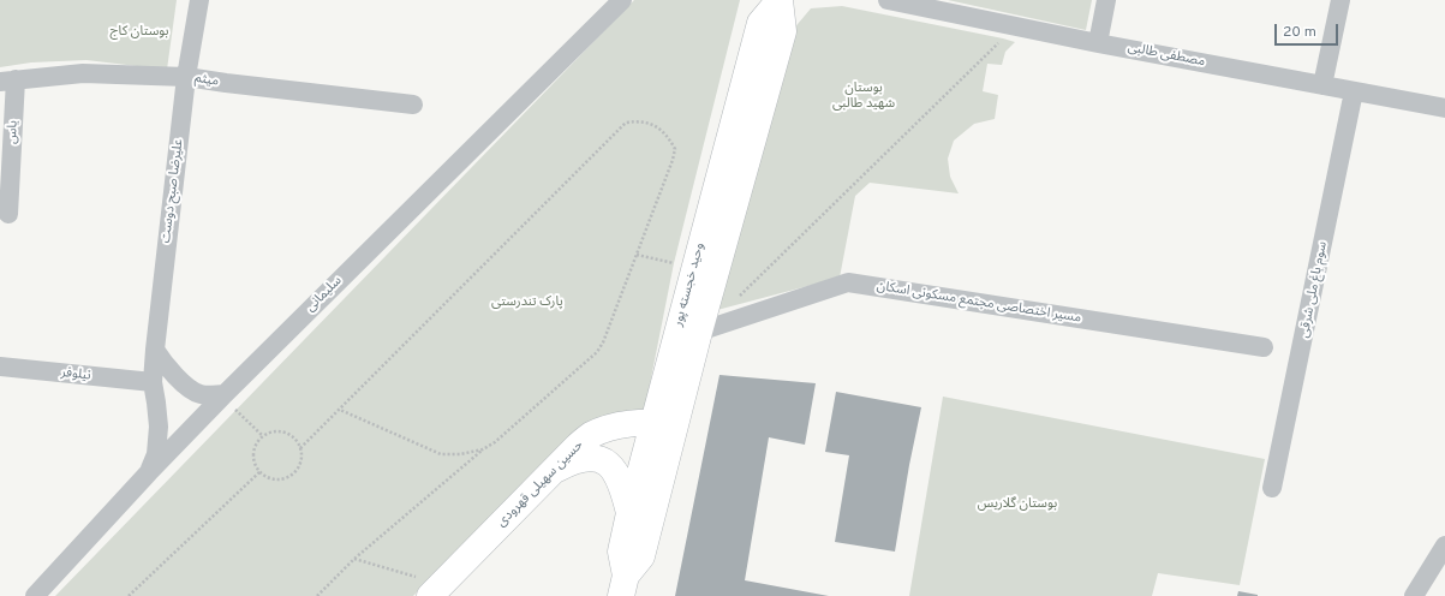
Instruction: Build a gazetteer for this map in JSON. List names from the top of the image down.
{
  "streets": {
    "main road": ["وحید خجسته پور", "حسین سهیلی قهرودی"],
    "street": [
      "مصطفی طالبی",
      "میثم",
      "یاس",
      "علیرضا صبح دوست",
      "سوم باغ ملی شرقی",
      "سلیمانی",
      "مسیر اختصاصی مجتمع مسکونی اسکان",
      "نیلوفر"
    ]
  },
  "crossings": [
    ["مصطفی طالبی", "سوم باغ ملی شرقی"],
    ["میثم", "یاس"],
    ["میثم", "علیرضا صبح دوست"],
    ["علیرضا صبح دوست", "سلیمانی"],
    ["علیرضا صبح دوست", "نیلوفر"],
    ["وحید خجسته پور", "مسیر اختصاصی مجتمع مسکونی اسکان"],
    ["وحید خجسته پور", "حسین سهیلی قهرودی"]
  ],
  "parks": [
    "بوستان کاج",
    "بوستان شهید طالبی",
    "پارک تندرستی",
    "بوستان گلاریس"
  ],
  "scale_bar": "20 m"
}
